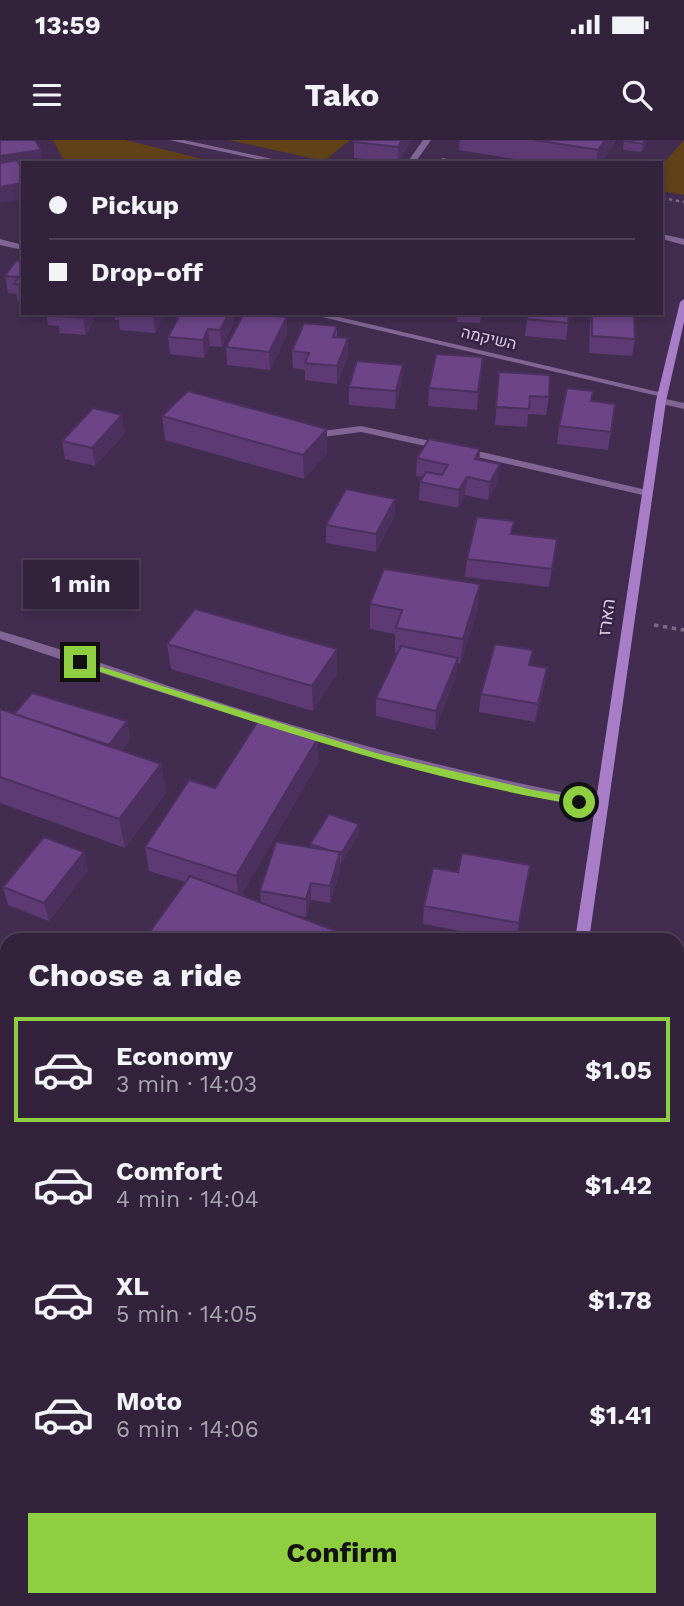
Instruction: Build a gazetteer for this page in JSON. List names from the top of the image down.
{
  "streets": {
    "street": ["השיקמה", "הארז"]
  },
  "crossings": [
    ["השיקמה", "הארז"]
  ],
  "page": {
    "status": "13:59",
    "header": "Tako",
    "banner": ["Pickup", "Drop-off"],
    "bubble": "1 min",
    "heading": "Choose a ride",
    "list": [
      {
        "name": "Economy",
        "note": "3 min · 14:03",
        "value": "$1.05"
      },
      {
        "name": "Comfort",
        "note": "4 min · 14:04",
        "value": "$1.42"
      },
      {
        "name": "XL",
        "note": "5 min · 14:05",
        "value": "$1.78"
      },
      {
        "name": "Moto",
        "note": "6 min · 14:06",
        "value": "$1.41"
      }
    ],
    "buttons": "Confirm"
  }
}
